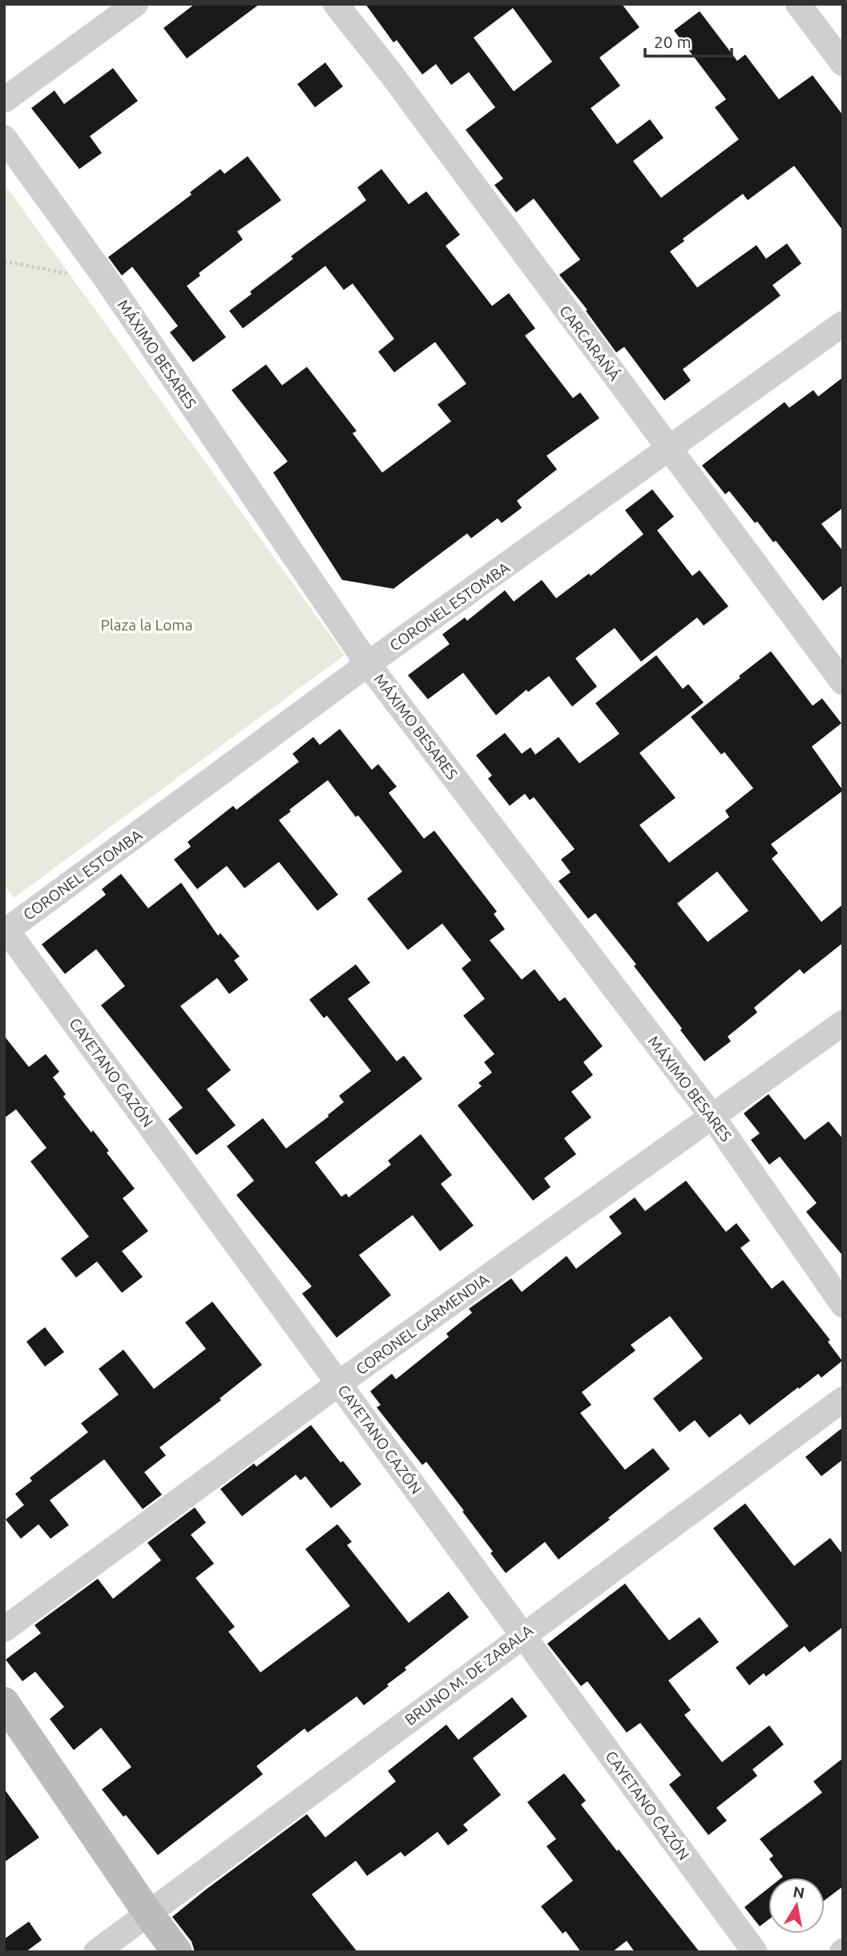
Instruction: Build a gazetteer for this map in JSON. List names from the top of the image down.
{
  "streets": {
    "street": [
      "CARCARAÑÁ",
      "MÁXIMO BESARES",
      "CORONEL ESTOMBA",
      "CAYETANO CAZÓN",
      "CORONEL GARMENDIA",
      "BRUNO M. DE ZABALA"
    ]
  },
  "crossings": [
    ["CARCARAÑÁ", "CORONEL ESTOMBA"],
    ["MÁXIMO BESARES", "CORONEL ESTOMBA"],
    ["MÁXIMO BESARES", "CORONEL GARMENDIA"],
    ["CORONEL ESTOMBA", "CAYETANO CAZÓN"],
    ["CAYETANO CAZÓN", "CORONEL GARMENDIA"],
    ["CAYETANO CAZÓN", "BRUNO M. DE ZABALA"]
  ],
  "parks": ["Plaza la Loma"],
  "scale_bar": "20 m",
  "north": "top"
}
